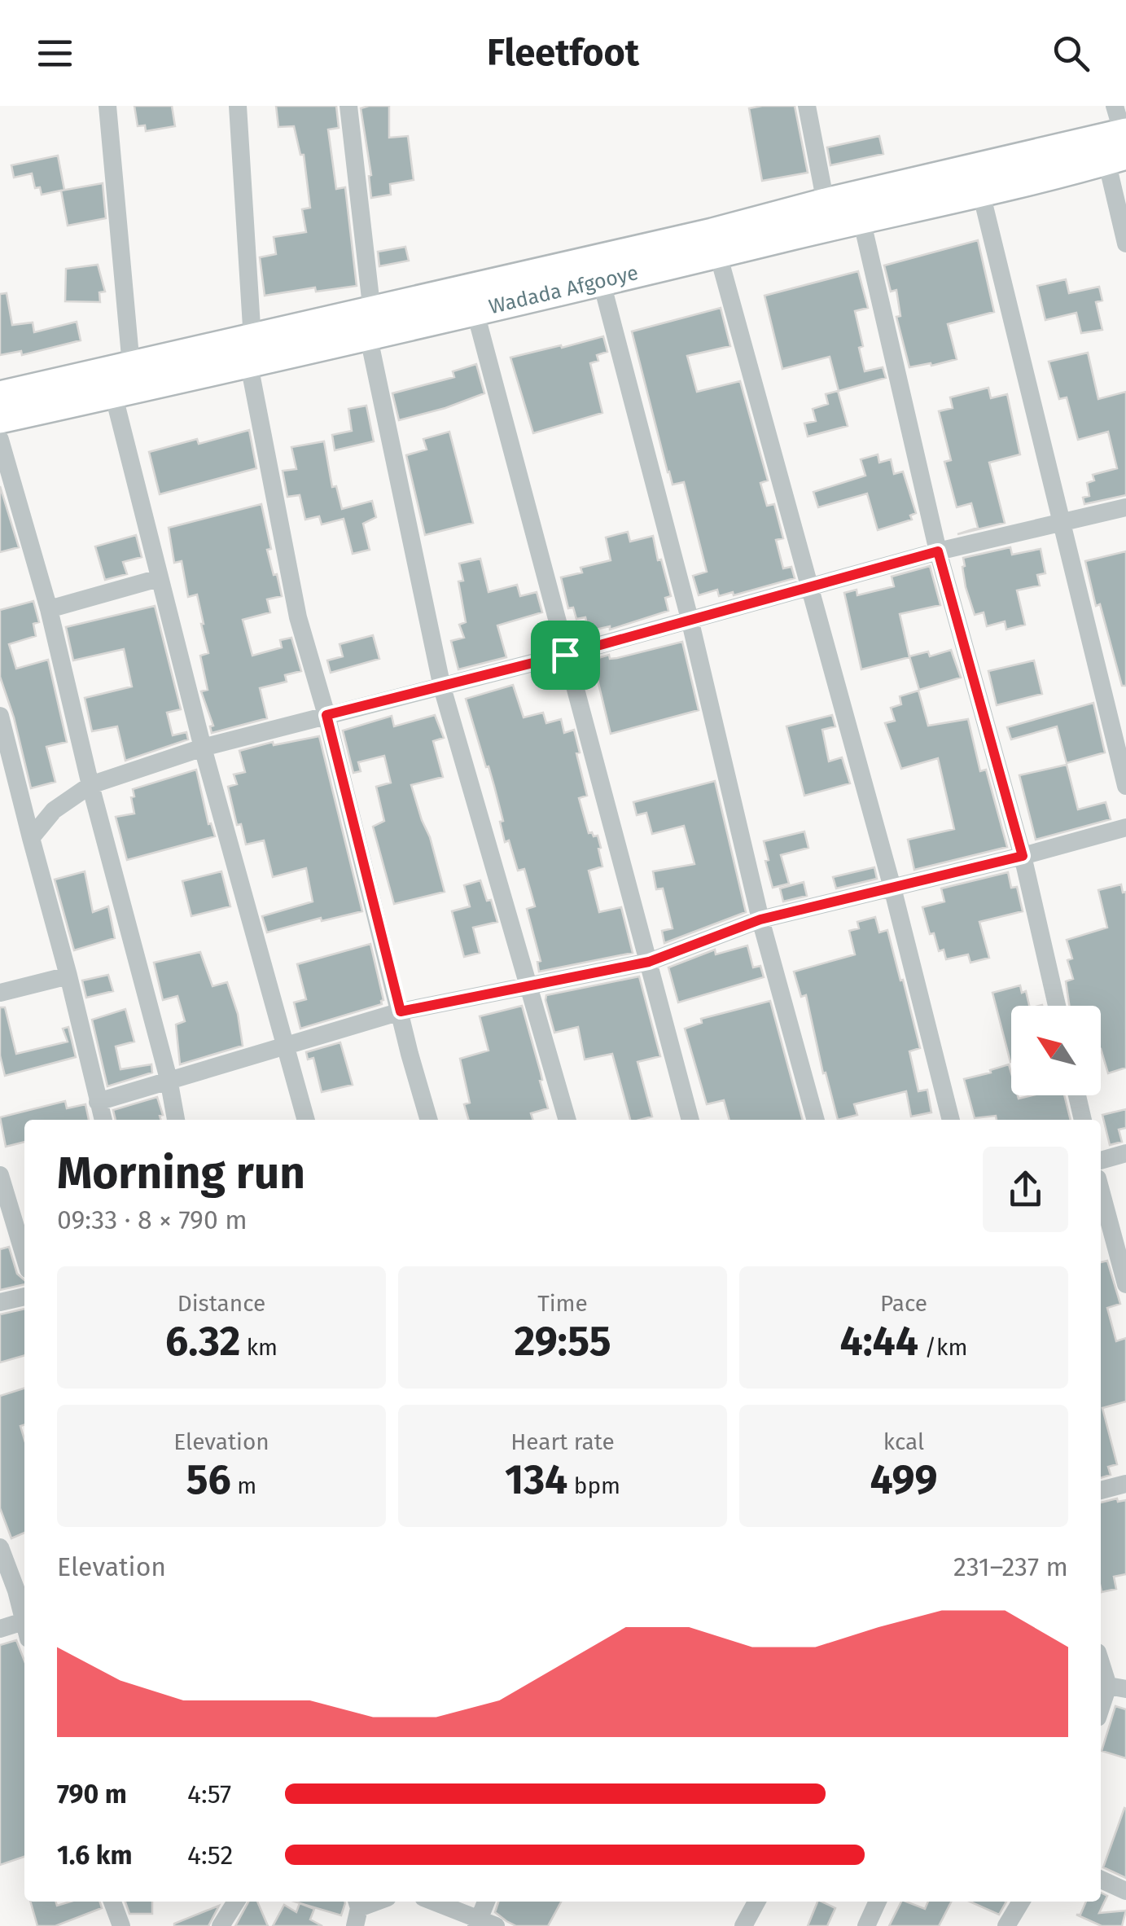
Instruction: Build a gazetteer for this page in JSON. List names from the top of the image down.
{
  "streets": {
    "highway": ["Wadada Afgooye"]
  },
  "north": "top left",
  "page": {
    "header": "Fleetfoot",
    "heading": ["Morning run", "09:33 · 8 × 790 m"],
    "stats": [
      ["Distance", "6.32 km"],
      ["Time", "29:55"],
      ["Pace", "4:44 /km"],
      ["Elevation", "56 m"],
      ["Heart rate", "134 bpm"],
      ["kcal", "499"]
    ],
    "chart": ["Elevation", "231–237 m"],
    "list": [
      {
        "name": "790 m",
        "note": "4:57"
      },
      {
        "name": "1.6 km",
        "note": "4:52"
      }
    ]
  }
}
